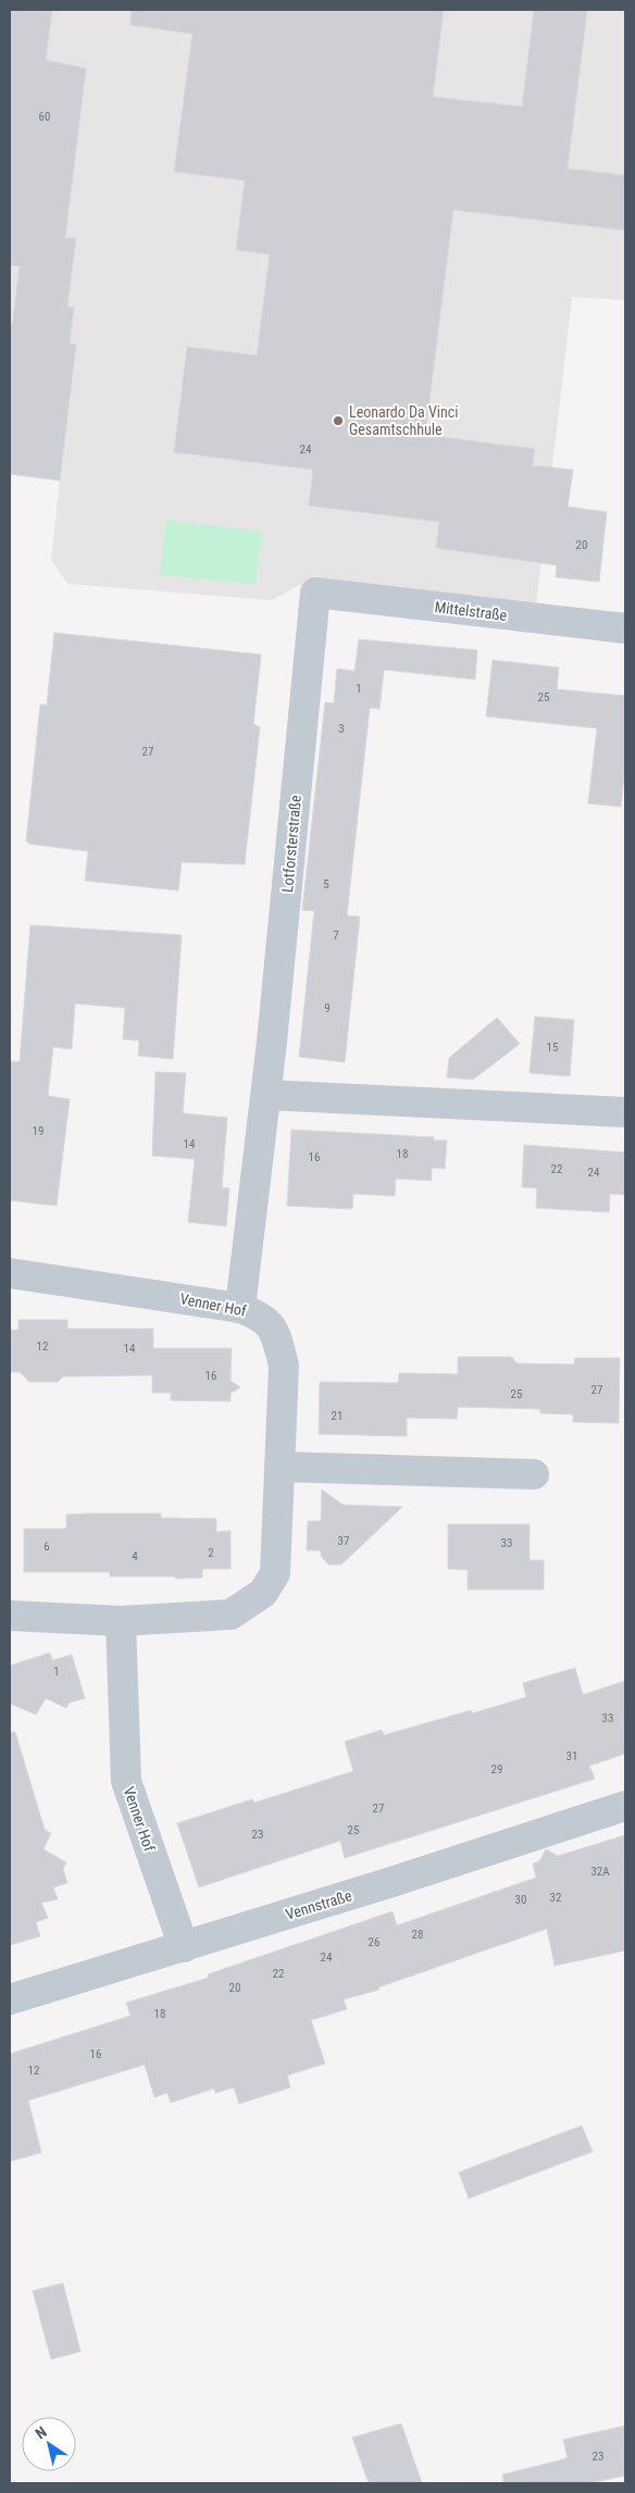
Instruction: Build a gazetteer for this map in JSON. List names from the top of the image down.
{
  "streets": {
    "street": [
      "Mittelstraße",
      "Lotforsterstraße",
      "Venner Hof",
      "Vennstraße"
    ]
  },
  "crossings": [
    ["Mittelstraße", "Lotforsterstraße"],
    ["Lotforsterstraße", "Venner Hof"],
    ["Venner Hof", "Vennstraße"]
  ],
  "places": ["Leonardo Da Vinci Gesamtschhule"],
  "house_numbers": [
    "60",
    "24",
    "20",
    "1",
    "25",
    "3",
    "27",
    "5",
    "7",
    "9",
    "15",
    "19",
    "14",
    "18",
    "16",
    "22",
    "24",
    "12",
    "14",
    "16",
    "27",
    "25",
    "21",
    "37",
    "33",
    "6",
    "2",
    "4",
    "1",
    "33",
    "31",
    "29",
    "27",
    "25",
    "23",
    "32A",
    "32",
    "30",
    "28",
    "26",
    "24",
    "22",
    "20",
    "18",
    "16",
    "12",
    "23"
  ],
  "north": "top left"
}
